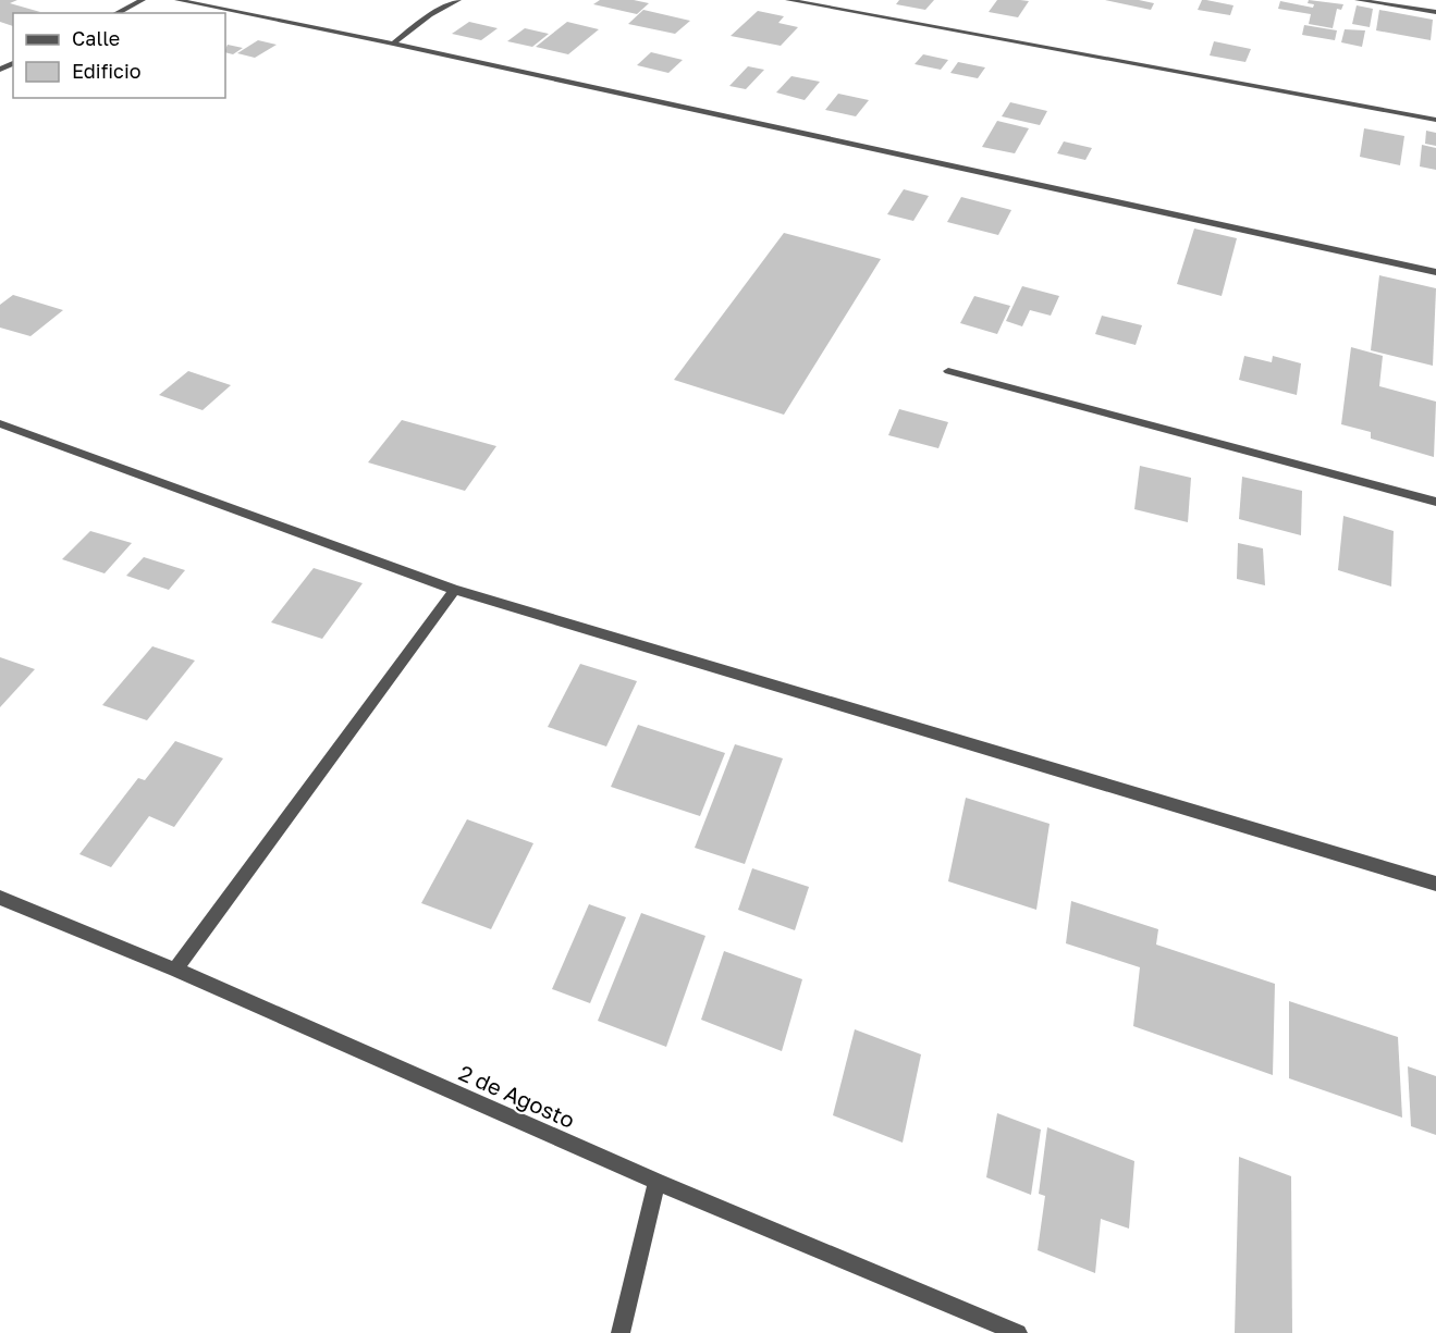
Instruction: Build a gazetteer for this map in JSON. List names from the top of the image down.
{
  "streets": {
    "street": ["2 de Agosto"]
  },
  "legend": ["Calle", "Edificio"]
}
